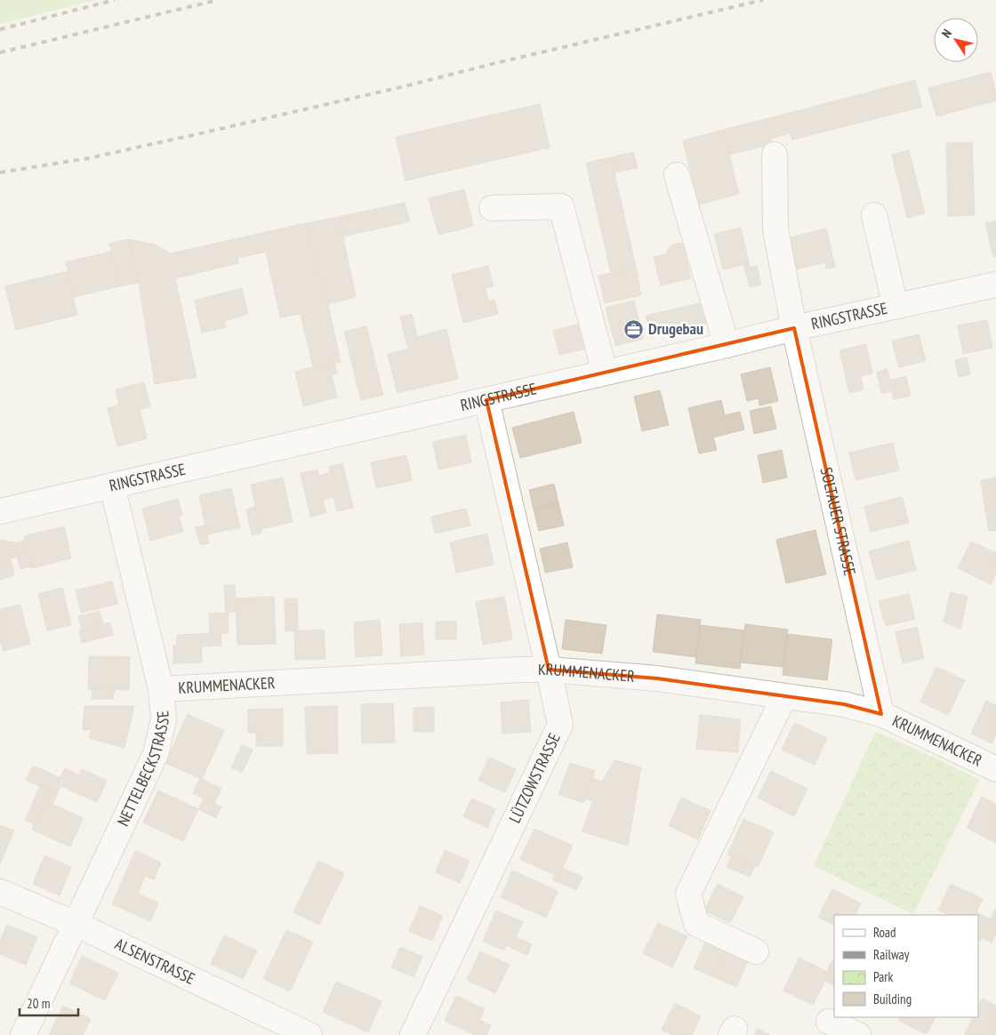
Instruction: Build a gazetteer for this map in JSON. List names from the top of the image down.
{
  "streets": {
    "street": [
      "RINGSTRASSE",
      "SOLTAUER STRASSE",
      "KRUMMENACKER",
      "NETTELBECKSTRASSE",
      "LÜTZOWSTRASSE",
      "ALSENSTRASSE"
    ]
  },
  "crossings": [
    ["RINGSTRASSE", "SOLTAUER STRASSE"],
    ["RINGSTRASSE", "NETTELBECKSTRASSE"],
    ["RINGSTRASSE", "LÜTZOWSTRASSE"],
    ["SOLTAUER STRASSE", "KRUMMENACKER"],
    ["KRUMMENACKER", "NETTELBECKSTRASSE"],
    ["KRUMMENACKER", "LÜTZOWSTRASSE"],
    ["NETTELBECKSTRASSE", "ALSENSTRASSE"]
  ],
  "places": {
    "office": ["Drugebau"]
  },
  "legend": [
    "Road",
    "Railway",
    "Park",
    "Building"
  ],
  "scale_bar": "20 m",
  "north": "top left"
}
